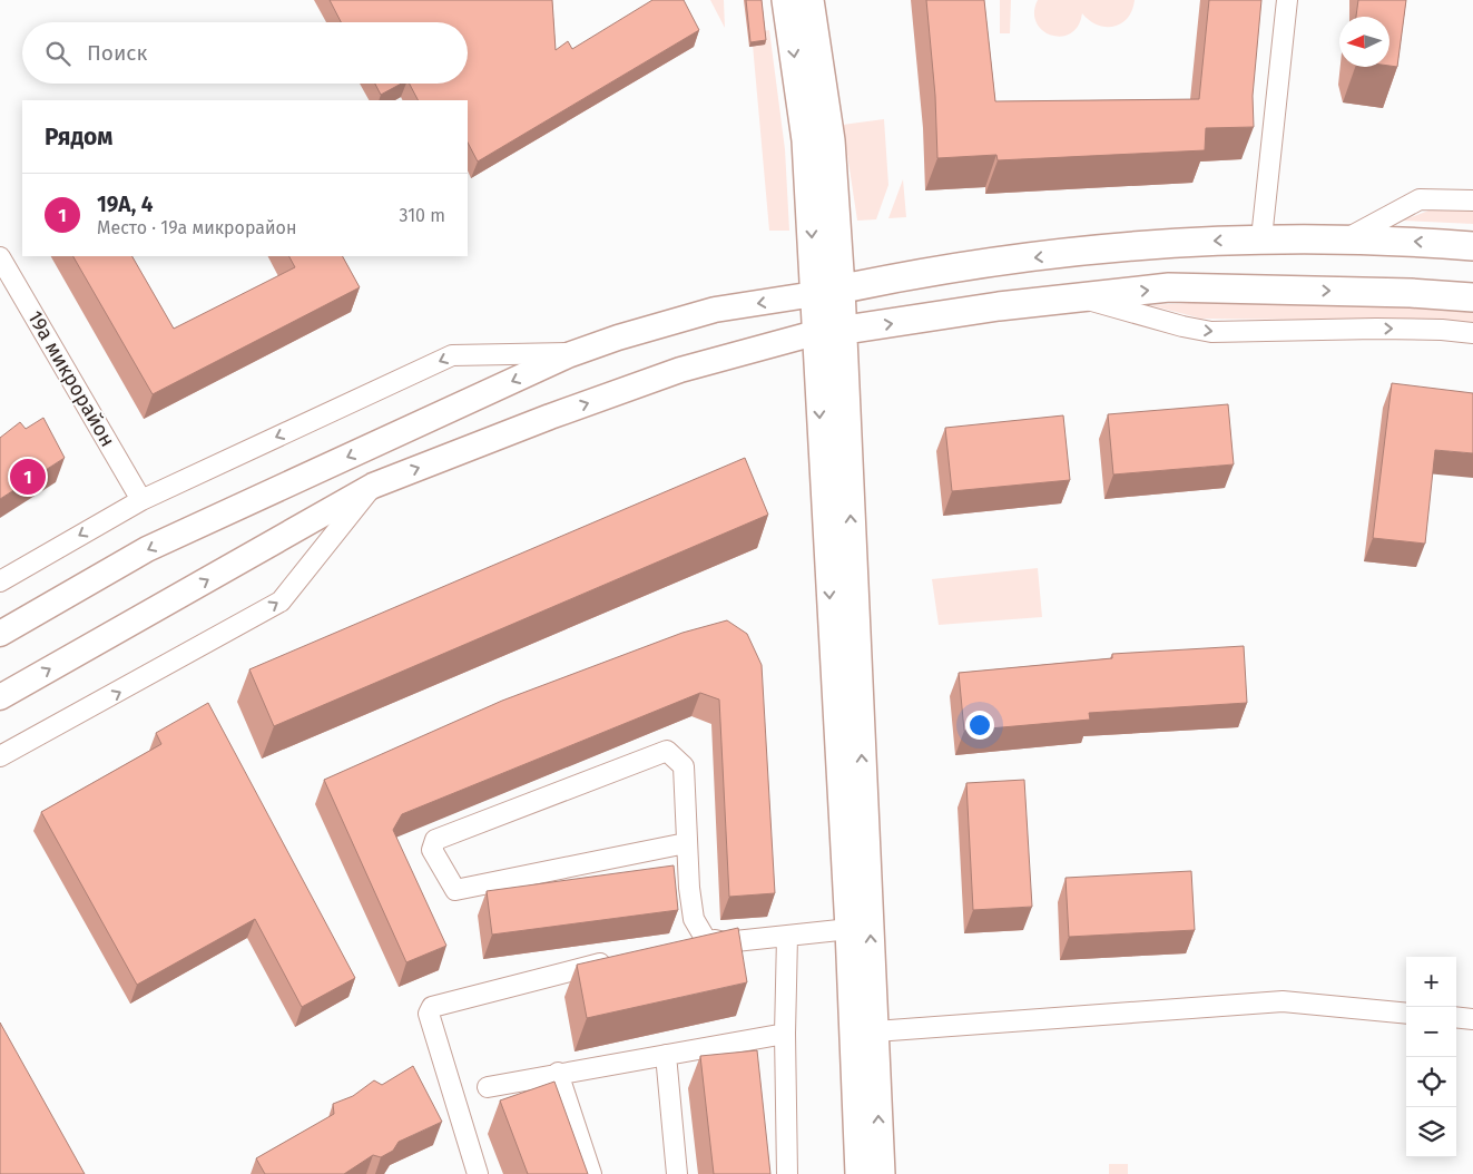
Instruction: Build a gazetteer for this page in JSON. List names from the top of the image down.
{
  "streets": {
    "street": ["19а микрорайон"]
  },
  "north": "left",
  "page": {
    "search": "Поиск",
    "heading": "Рядом",
    "list": [
      {
        "mark": "1",
        "name": "19А, 4",
        "note": "Место · 19а микрорайон",
        "value": "310 m"
      }
    ],
    "pins": "1",
    "map_buttons": ["+", "−"]
  }
}
